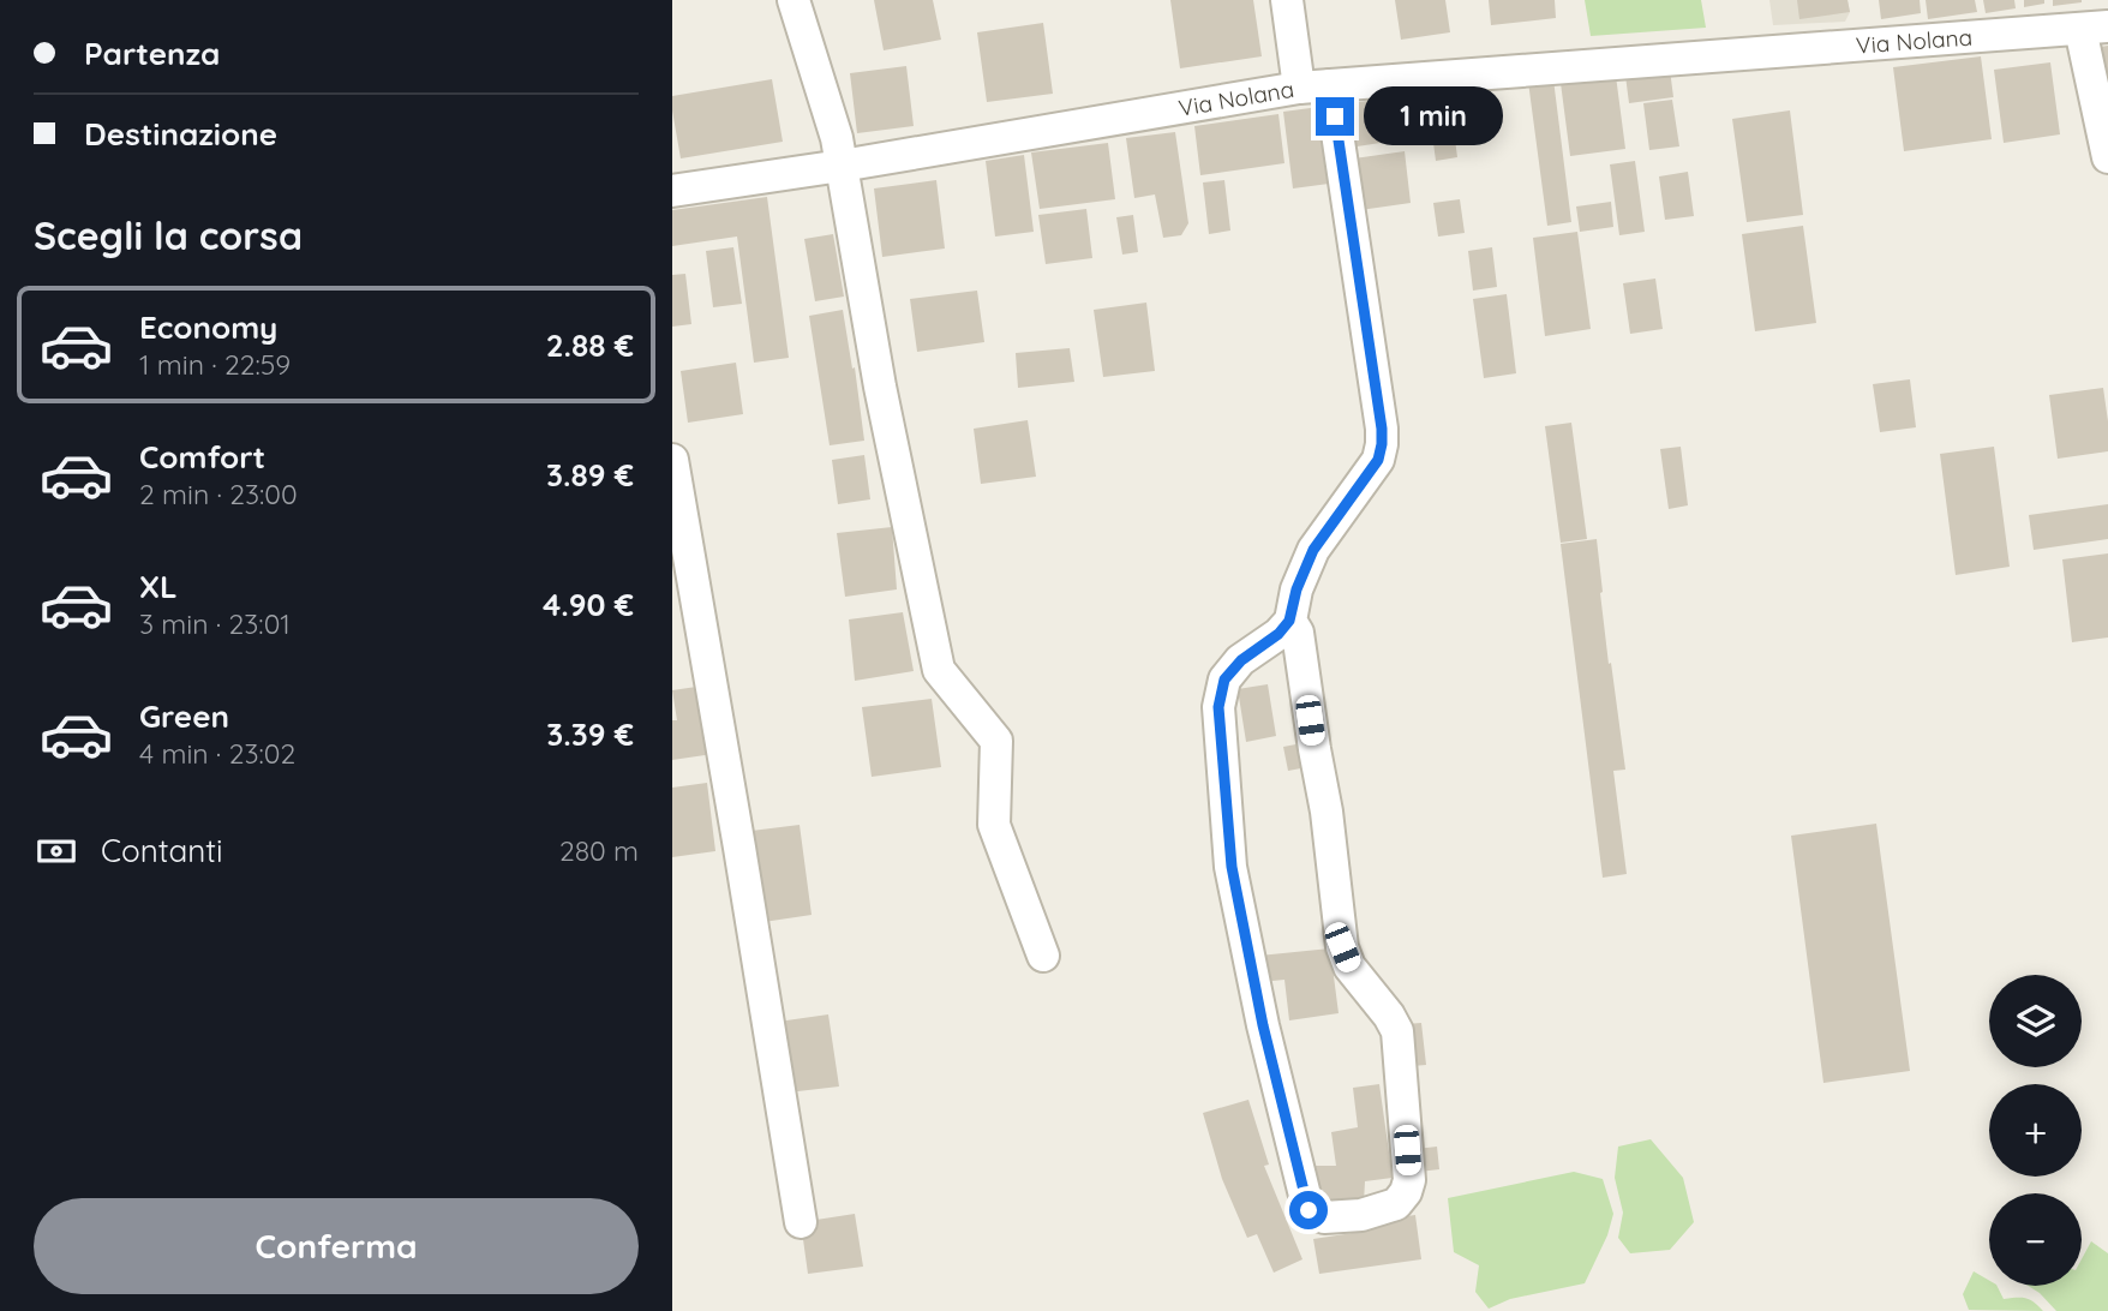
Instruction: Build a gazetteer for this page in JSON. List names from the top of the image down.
{
  "streets": {
    "street": ["Via Nolana"]
  },
  "page": {
    "banner": ["Partenza", "Destinazione"],
    "bubble": "1 min",
    "heading": "Scegli la corsa",
    "list": [
      {
        "name": "Economy",
        "note": "1 min · 22:59",
        "value": "2.88 €"
      },
      {
        "name": "Comfort",
        "note": "2 min · 23:00",
        "value": "3.89 €"
      },
      {
        "name": "XL",
        "note": "3 min · 23:01",
        "value": "4.90 €"
      },
      {
        "name": "Green",
        "note": "4 min · 23:02",
        "value": "3.39 €"
      }
    ],
    "pay": ["Contanti", "280 m"],
    "map_buttons": ["+", "−"],
    "buttons": "Conferma"
  }
}
